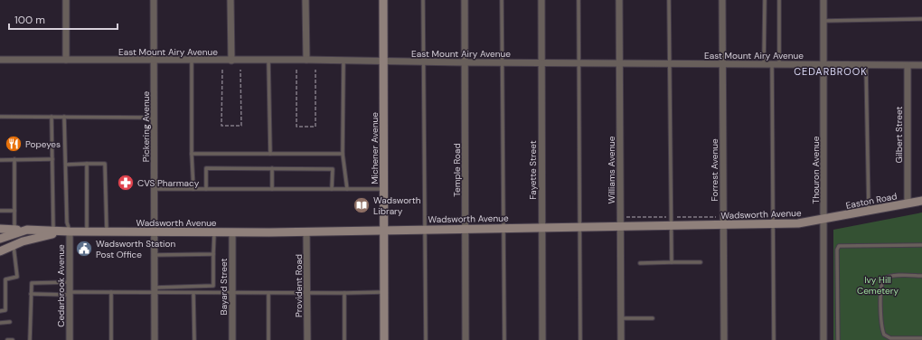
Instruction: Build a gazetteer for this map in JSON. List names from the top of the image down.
{
  "streets": {
    "main road": ["Michener Avenue", "Easton Road", "Wadsworth Avenue"],
    "street": [
      "East Mount Airy Avenue",
      "Pickering Avenue",
      "Gilbert Street",
      "Temple Road",
      "Fayette Street",
      "Williams Avenue",
      "Forrest Avenue",
      "Thouron Avenue",
      "Cedarbrook Avenue",
      "Provident Road",
      "Bayard Street"
    ]
  },
  "crossings": [
    ["East Mount Airy Avenue", "Pickering Avenue"],
    ["East Mount Airy Avenue", "Gilbert Street"],
    ["East Mount Airy Avenue", "Michener Avenue"],
    ["East Mount Airy Avenue", "Temple Road"],
    ["East Mount Airy Avenue", "Fayette Street"],
    ["East Mount Airy Avenue", "Williams Avenue"],
    ["East Mount Airy Avenue", "Forrest Avenue"],
    ["East Mount Airy Avenue", "Thouron Avenue"],
    ["Pickering Avenue", "Wadsworth Avenue"],
    ["Gilbert Street", "Easton Road"],
    ["Michener Avenue", "Wadsworth Avenue"],
    ["Temple Road", "Wadsworth Avenue"],
    ["Fayette Street", "Wadsworth Avenue"],
    ["Williams Avenue", "Wadsworth Avenue"],
    ["Forrest Avenue", "Wadsworth Avenue"],
    ["Thouron Avenue", "Easton Road"],
    ["Thouron Avenue", "Wadsworth Avenue"],
    ["Easton Road", "Wadsworth Avenue"],
    ["Wadsworth Avenue", "Cedarbrook Avenue"],
    ["Wadsworth Avenue", "Provident Road"],
    ["Wadsworth Avenue", "Bayard Street"]
  ],
  "districts": ["CEDARBROOK"],
  "parks": ["Ivy Hill Cemetery"],
  "places": {
    "restaurant": ["Popeyes"],
    "pharmacy": ["CVS Pharmacy"],
    "library": ["Wadsworth Library"],
    "public building": ["Wadsworth Station Post Office"]
  },
  "scale_bar": "100 m"
}
